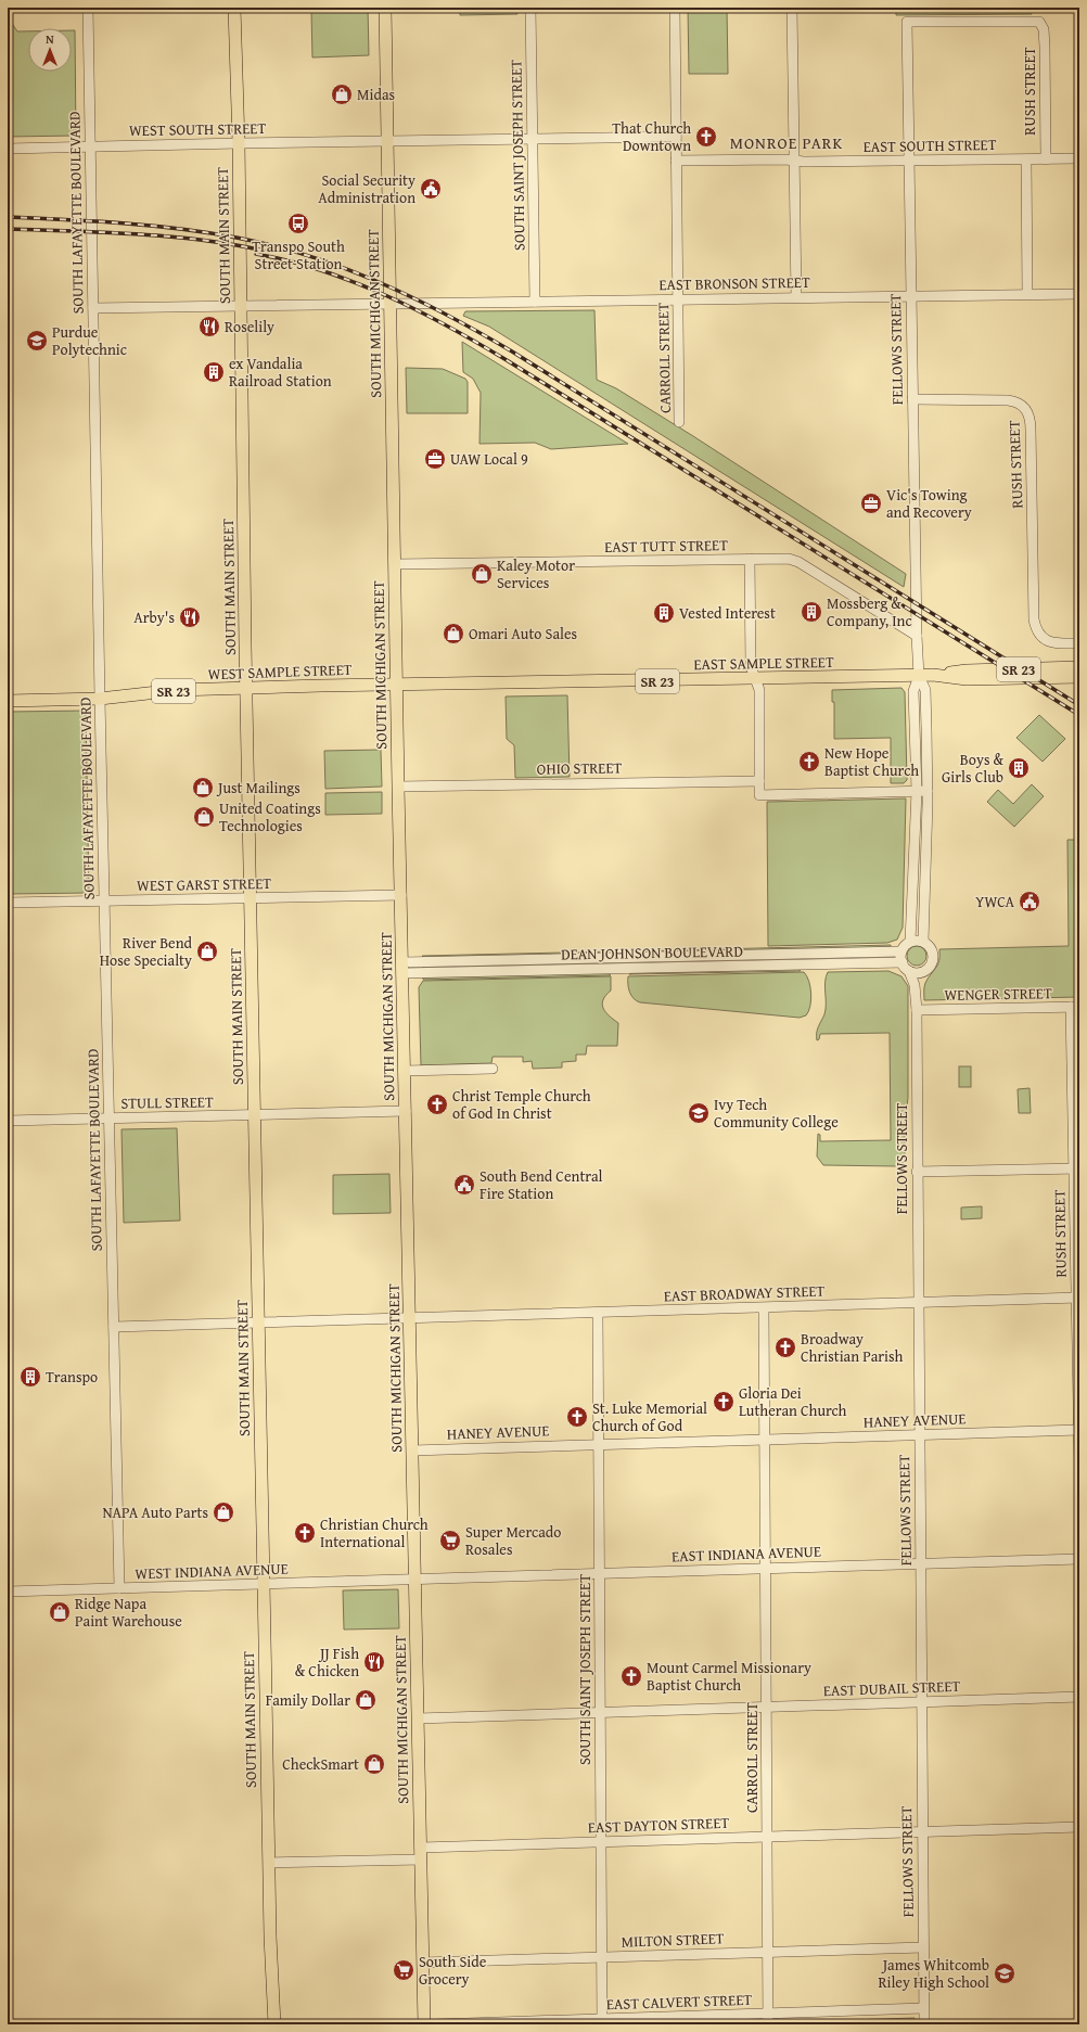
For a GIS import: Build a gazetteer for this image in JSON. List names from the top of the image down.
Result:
{
  "streets": {
    "main road": [
      "SOUTH MAIN STREET",
      "SOUTH MICHIGAN STREET",
      "EAST SAMPLE STREET",
      "SR 23",
      "WEST SAMPLE STREET"
    ],
    "street": [
      "RUSH STREET",
      "WEST SOUTH STREET",
      "EAST SOUTH STREET",
      "SOUTH SAINT JOSEPH STREET",
      "SOUTH LAFAYETTE BOULEVARD",
      "EAST BRONSON STREET",
      "FELLOWS STREET",
      "CARROLL STREET",
      "EAST TUTT STREET",
      "OHIO STREET",
      "WEST GARST STREET",
      "DEAN JOHNSON BOULEVARD",
      "WENGER STREET",
      "STULL STREET",
      "EAST BROADWAY STREET",
      "HANEY AVENUE",
      "EAST INDIANA AVENUE",
      "WEST INDIANA AVENUE",
      "EAST DUBAIL STREET",
      "EAST DAYTON STREET",
      "MILTON STREET",
      "EAST CALVERT STREET"
    ]
  },
  "crossings": [
    ["RUSH STREET", "EAST SOUTH STREET"],
    ["RUSH STREET", "FELLOWS STREET"],
    ["RUSH STREET", "WENGER STREET"],
    ["RUSH STREET", "EAST BROADWAY STREET"],
    ["RUSH STREET", "HANEY AVENUE"],
    ["WEST SOUTH STREET", "SOUTH LAFAYETTE BOULEVARD"],
    ["WEST SOUTH STREET", "SOUTH MAIN STREET"],
    ["WEST SOUTH STREET", "SOUTH MICHIGAN STREET"],
    ["EAST SOUTH STREET", "FELLOWS STREET"],
    ["EAST SOUTH STREET", "CARROLL STREET"],
    ["SOUTH SAINT JOSEPH STREET", "EAST BRONSON STREET"],
    ["SOUTH SAINT JOSEPH STREET", "EAST BROADWAY STREET"],
    ["SOUTH SAINT JOSEPH STREET", "HANEY AVENUE"],
    ["SOUTH SAINT JOSEPH STREET", "EAST INDIANA AVENUE"],
    ["SOUTH SAINT JOSEPH STREET", "EAST DUBAIL STREET"],
    ["SOUTH SAINT JOSEPH STREET", "EAST DAYTON STREET"],
    ["SOUTH SAINT JOSEPH STREET", "MILTON STREET"],
    ["SOUTH SAINT JOSEPH STREET", "EAST CALVERT STREET"],
    ["SOUTH LAFAYETTE BOULEVARD", "EAST BRONSON STREET"],
    ["SOUTH LAFAYETTE BOULEVARD", "WEST SAMPLE STREET"],
    ["SOUTH LAFAYETTE BOULEVARD", "WEST GARST STREET"],
    ["SOUTH LAFAYETTE BOULEVARD", "STULL STREET"],
    ["SOUTH LAFAYETTE BOULEVARD", "EAST BROADWAY STREET"],
    ["SOUTH LAFAYETTE BOULEVARD", "WEST INDIANA AVENUE"],
    ["SOUTH MAIN STREET", "EAST BRONSON STREET"],
    ["SOUTH MAIN STREET", "WEST SAMPLE STREET"],
    ["SOUTH MAIN STREET", "WEST GARST STREET"],
    ["SOUTH MAIN STREET", "STULL STREET"],
    ["SOUTH MAIN STREET", "EAST BROADWAY STREET"],
    ["SOUTH MAIN STREET", "WEST INDIANA AVENUE"],
    ["EAST BRONSON STREET", "SOUTH MICHIGAN STREET"],
    ["EAST BRONSON STREET", "FELLOWS STREET"],
    ["EAST BRONSON STREET", "CARROLL STREET"],
    ["SOUTH MICHIGAN STREET", "EAST TUTT STREET"],
    ["SOUTH MICHIGAN STREET", "EAST SAMPLE STREET"],
    ["SOUTH MICHIGAN STREET", "WEST SAMPLE STREET"],
    ["SOUTH MICHIGAN STREET", "OHIO STREET"],
    ["SOUTH MICHIGAN STREET", "WEST GARST STREET"],
    ["SOUTH MICHIGAN STREET", "DEAN JOHNSON BOULEVARD"],
    ["SOUTH MICHIGAN STREET", "STULL STREET"],
    ["SOUTH MICHIGAN STREET", "EAST BROADWAY STREET"],
    ["SOUTH MICHIGAN STREET", "HANEY AVENUE"],
    ["SOUTH MICHIGAN STREET", "EAST INDIANA AVENUE"],
    ["SOUTH MICHIGAN STREET", "WEST INDIANA AVENUE"],
    ["SOUTH MICHIGAN STREET", "EAST DUBAIL STREET"],
    ["SOUTH MICHIGAN STREET", "EAST DAYTON STREET"],
    ["SOUTH MICHIGAN STREET", "MILTON STREET"],
    ["FELLOWS STREET", "EAST TUTT STREET"],
    ["FELLOWS STREET", "EAST SAMPLE STREET"],
    ["FELLOWS STREET", "DEAN JOHNSON BOULEVARD"],
    ["FELLOWS STREET", "WENGER STREET"],
    ["FELLOWS STREET", "EAST BROADWAY STREET"],
    ["FELLOWS STREET", "HANEY AVENUE"],
    ["FELLOWS STREET", "EAST INDIANA AVENUE"],
    ["FELLOWS STREET", "EAST DUBAIL STREET"],
    ["FELLOWS STREET", "EAST DAYTON STREET"],
    ["FELLOWS STREET", "MILTON STREET"],
    ["FELLOWS STREET", "EAST CALVERT STREET"],
    ["CARROLL STREET", "EAST BROADWAY STREET"],
    ["CARROLL STREET", "HANEY AVENUE"],
    ["CARROLL STREET", "EAST INDIANA AVENUE"],
    ["CARROLL STREET", "EAST DUBAIL STREET"],
    ["CARROLL STREET", "EAST DAYTON STREET"],
    ["CARROLL STREET", "MILTON STREET"],
    ["CARROLL STREET", "EAST CALVERT STREET"],
    ["EAST SAMPLE STREET", "SR 23"],
    ["EAST SAMPLE STREET", "WEST SAMPLE STREET"],
    ["EAST INDIANA AVENUE", "WEST INDIANA AVENUE"]
  ],
  "districts": ["MONROE PARK"],
  "places": {
    "shop": [
      "Midas",
      "Kaley Motor Services",
      "Omari Auto Sales",
      "Just Mailings",
      "United Coatings Technologies",
      "River Bend Hose Specialty",
      "NAPA Auto Parts",
      "Ridge Napa Paint Warehouse",
      "Family Dollar",
      "CheckSmart"
    ],
    "church": [
      "That Church Downtown",
      "New Hope Baptist Church",
      "Christ Temple Church of God In Christ",
      "Broadway Christian Parish",
      "Gloria Dei Lutheran Church",
      "St. Luke Memorial Church of God",
      "Christian Church International",
      "Mount Carmel Missionary Baptist Church"
    ],
    "public building": ["Social Security Administration", "YWCA", "South Bend Central Fire Station"],
    "bus stop": ["Transpo South Street Station"],
    "restaurant": ["Roselily", "Arby's", "JJ Fish & Chicken"],
    "school or university": ["Purdue Polytechnic", "Ivy Tech Community College", "James Whitcomb Riley High School"],
    "building": [
      "ex Vandalia Railroad Station",
      "Mossberg & Company, Inc",
      "Vested Interest",
      "Boys & Girls Club",
      "Transpo"
    ],
    "office": ["UAW Local 9", "Vic's Towing and Recovery"],
    "supermarket": ["Super Mercado Rosales", "South Side Grocery"]
  },
  "north": "top"
}
